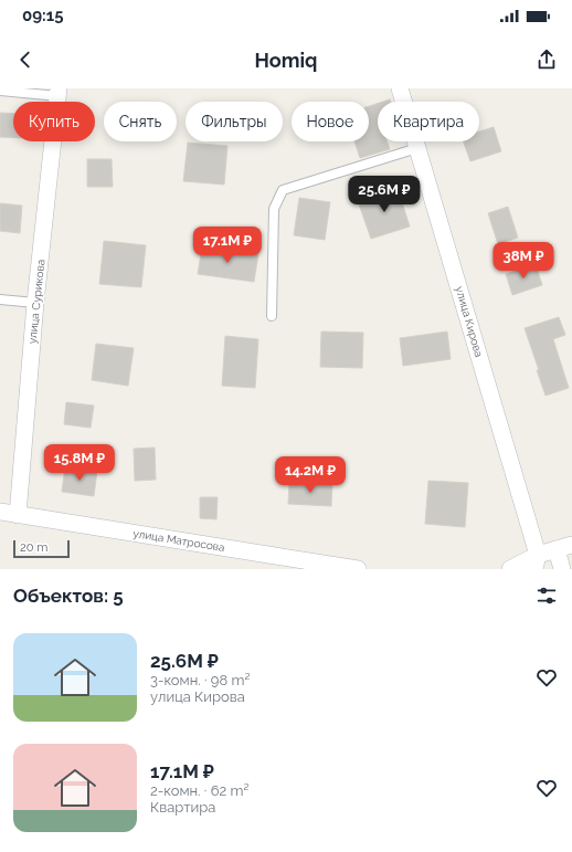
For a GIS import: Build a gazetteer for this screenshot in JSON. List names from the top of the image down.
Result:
{
  "streets": {
    "street": ["улица Сурикова", "улица Кирова", "улица Матросова"]
  },
  "crossings": [
    ["улица Сурикова", "улица Матросова"]
  ],
  "scale_bar": "20 m",
  "page": {
    "status": "09:15",
    "header": "Homiq",
    "chip": [
      "Купить",
      "Снять",
      "Фильтры",
      "Новое",
      "Квартира"
    ],
    "price": [
      "25.6M ₽",
      "17.1M ₽",
      "38M ₽",
      "15.8M ₽",
      "14.2M ₽"
    ],
    "scale": "20 m",
    "heading": "Объектов: 5",
    "list": [
      {
        "name": "25.6M ₽",
        "note": "3-комн. · 98 m² · улица Кирова"
      },
      {
        "name": "17.1M ₽",
        "note": "2-комн. · 62 m² · Квартира"
      }
    ]
  }
}
